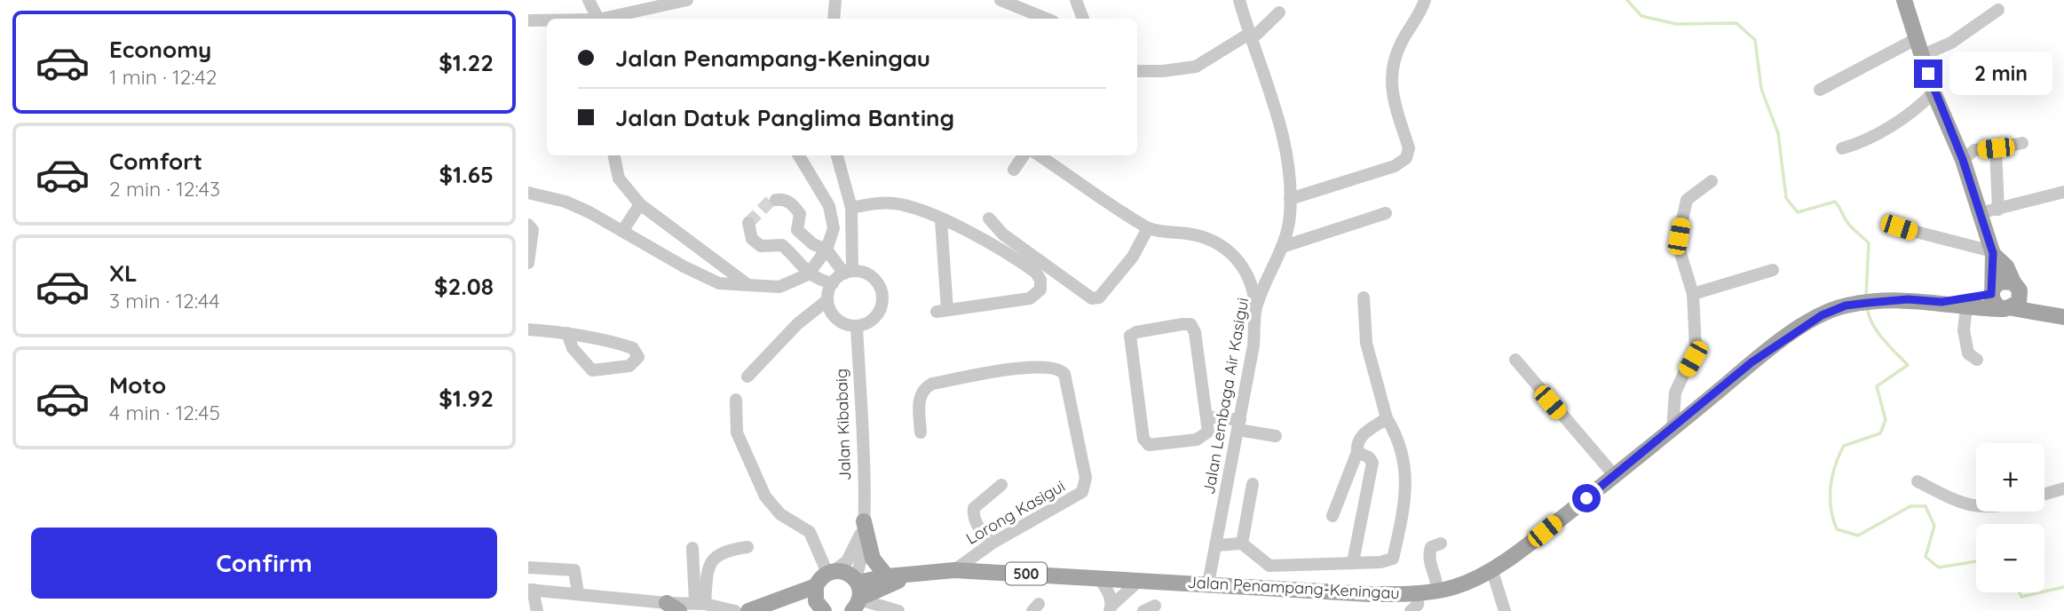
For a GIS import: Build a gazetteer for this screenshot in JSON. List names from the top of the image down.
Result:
{
  "streets": {
    "main road": ["500", "Jalan Penampang-Keningau"],
    "street": ["Jalan Lembaga Air Kasigui", "Jalan Kibabaig", "Lorong Kasigui"]
  },
  "crossings": [
    ["Jalan Lembaga Air Kasigui", "Jalan Penampang-Keningau"],
    ["Jalan Kibabaig", "Jalan Penampang-Keningau"],
    ["Lorong Kasigui", "Jalan Penampang-Keningau"],
    ["500", "Jalan Penampang-Keningau"]
  ],
  "page": {
    "list": [
      {
        "name": "Economy",
        "note": "1 min · 12:42",
        "value": "$1.22"
      },
      {
        "name": "Comfort",
        "note": "2 min · 12:43",
        "value": "$1.65"
      },
      {
        "name": "XL",
        "note": "3 min · 12:44",
        "value": "$2.08"
      },
      {
        "name": "Moto",
        "note": "4 min · 12:45",
        "value": "$1.92"
      }
    ],
    "banner": ["Jalan Penampang-Keningau", "Jalan Datuk Panglima Banting"],
    "bubble": "2 min",
    "map_buttons": ["+", "−"],
    "buttons": "Confirm"
  }
}
